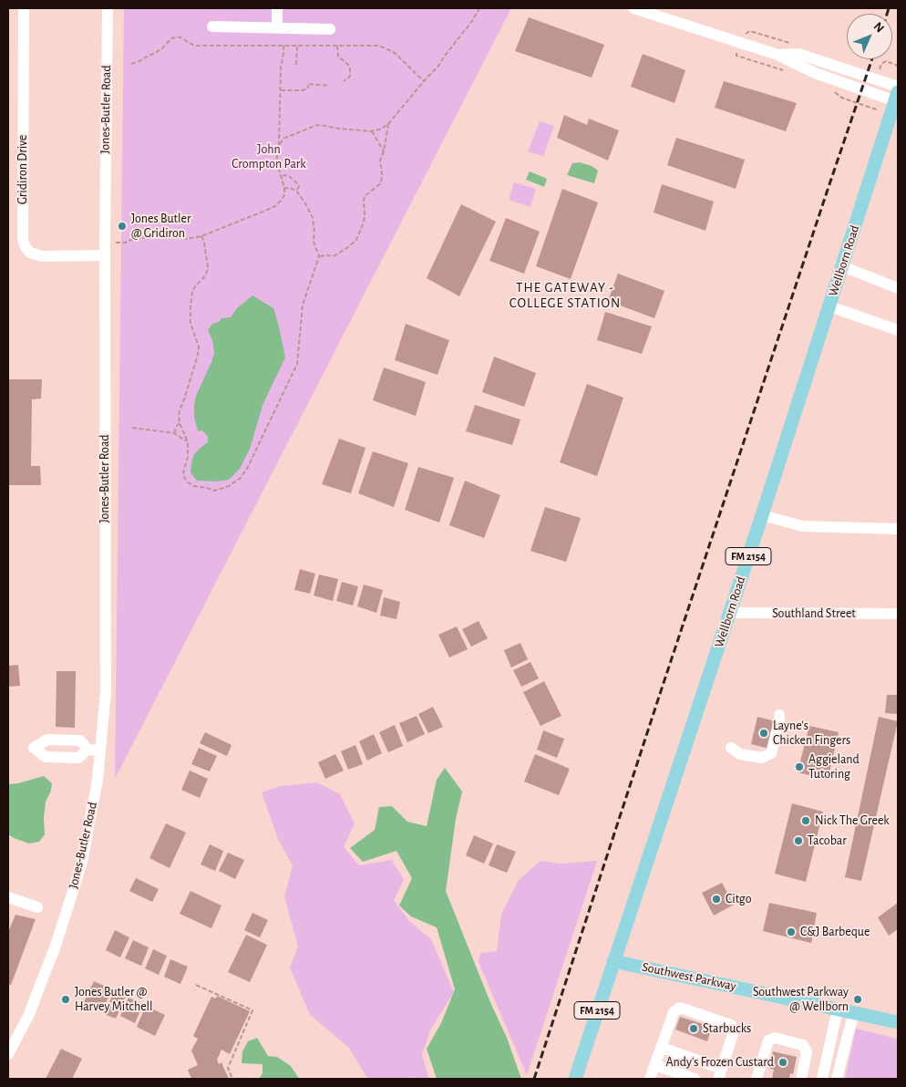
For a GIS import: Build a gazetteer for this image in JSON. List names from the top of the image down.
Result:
{
  "streets": {
    "main road": ["Wellborn Road", "FM 2154", "Southwest Parkway"],
    "street": ["Jones-Butler Road", "Gridiron Drive", "Southland Street"]
  },
  "crossings": [
    ["Jones-Butler Road", "Gridiron Drive"],
    ["Wellborn Road", "Southland Street"],
    ["Wellborn Road", "Southwest Parkway"]
  ],
  "districts": ["THE GATEWAY - COLLEGE STATION"],
  "parks": ["John Crompton Park"],
  "places": [
    "Jones Butler @ Gridiron",
    "Layne's Chicken Fingers",
    "Aggieland Tutoring",
    "Nick The Greek",
    "Tacobar",
    "Citgo",
    "C&J Barbeque",
    "Jones Butler @ Harvey Mitchell",
    "Southwest Parkway @ Wellborn",
    "Starbucks",
    "Andy's Frozen Custard"
  ],
  "north": "top right"
}
